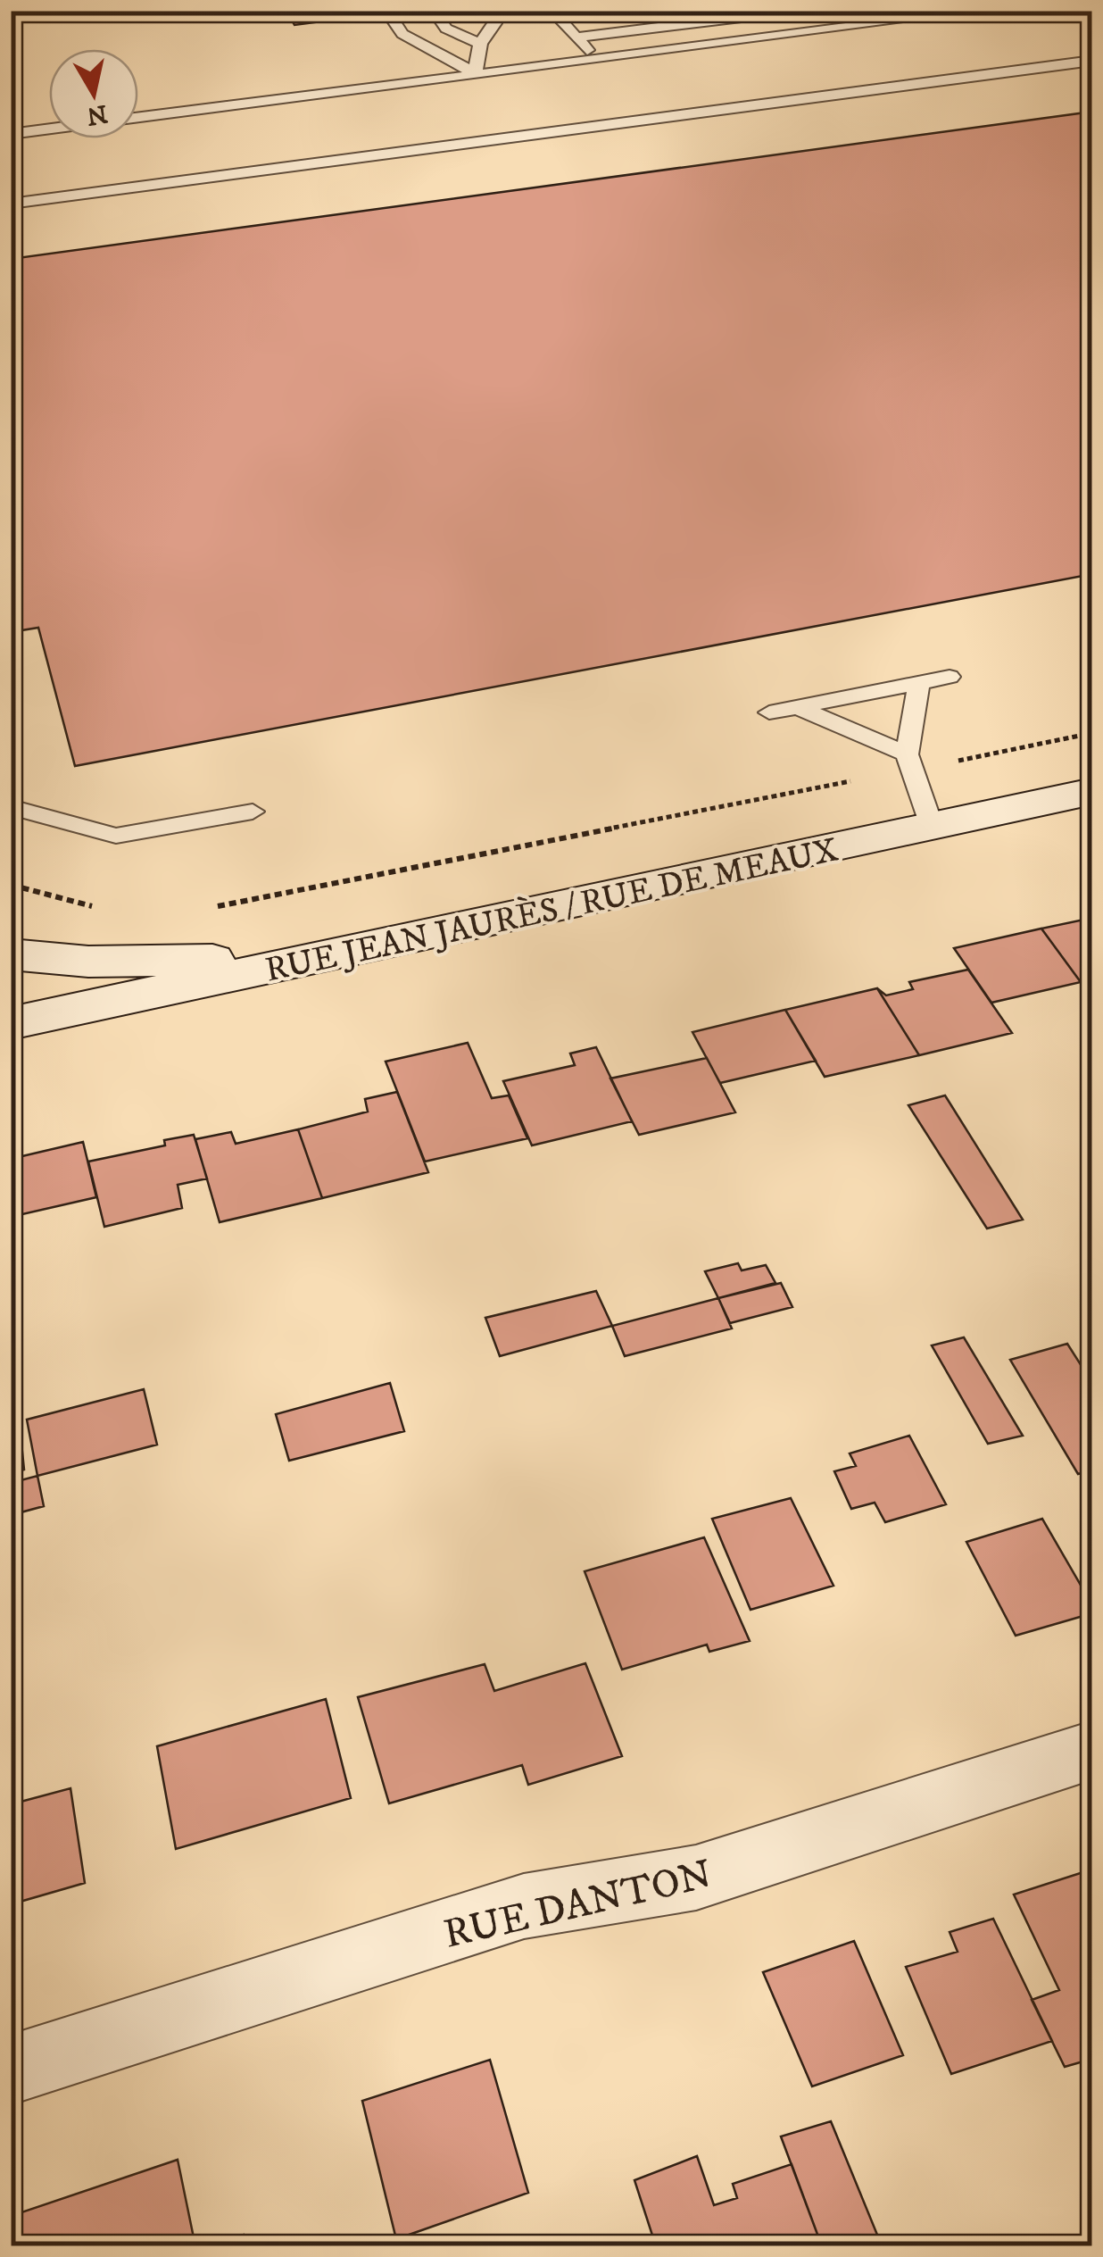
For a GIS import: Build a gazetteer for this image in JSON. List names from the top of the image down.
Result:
{
  "streets": {
    "main road": ["RUE JEAN JAURÈS / RUE DE MEAUX", "RUE DANTON"]
  },
  "north": "bottom"
}
